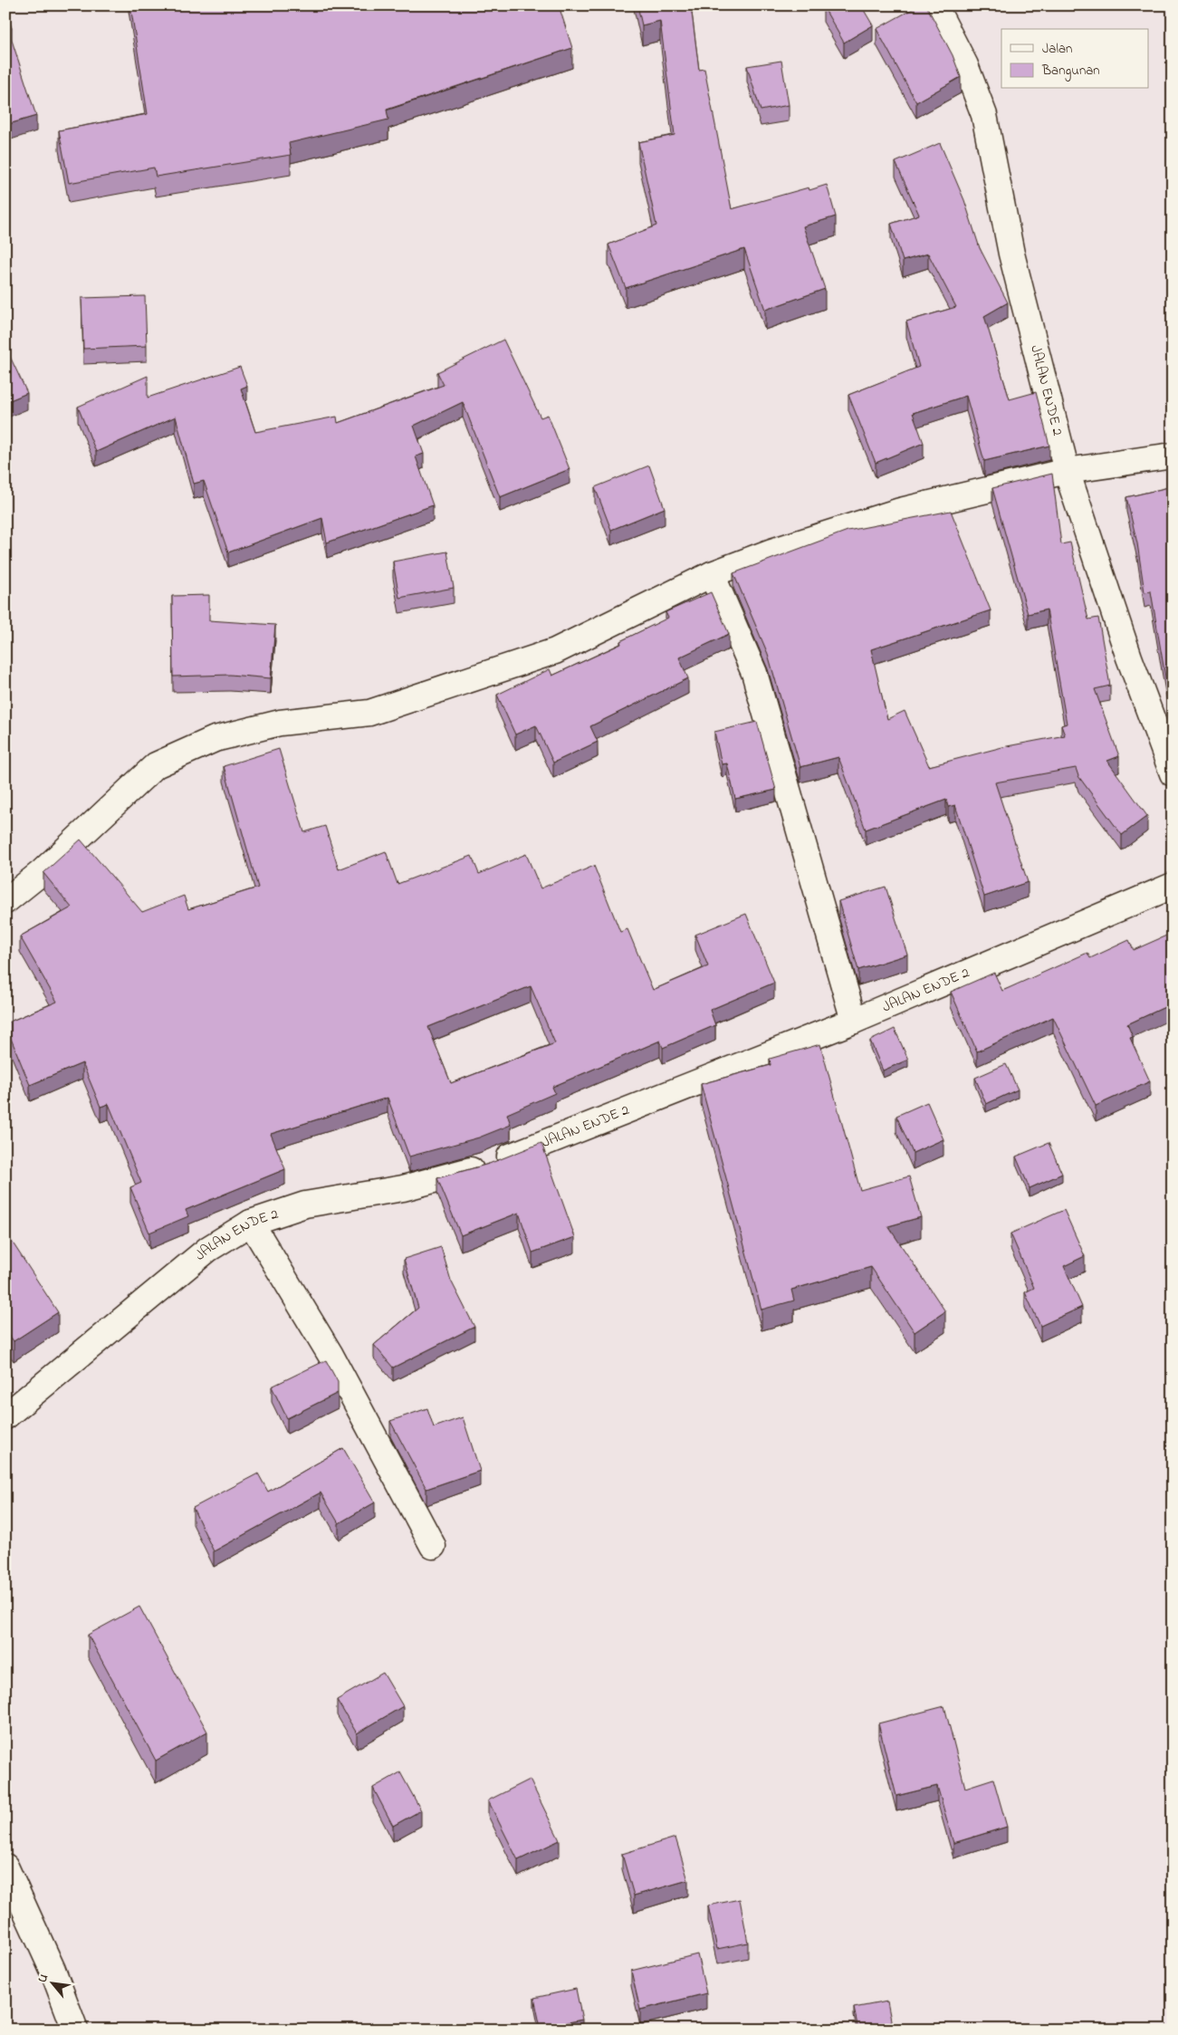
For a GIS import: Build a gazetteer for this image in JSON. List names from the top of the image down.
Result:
{
  "streets": {
    "street": ["JALAN ENDE 2"]
  },
  "legend": ["Jalan", "Bangunan"],
  "north": "top left"
}
